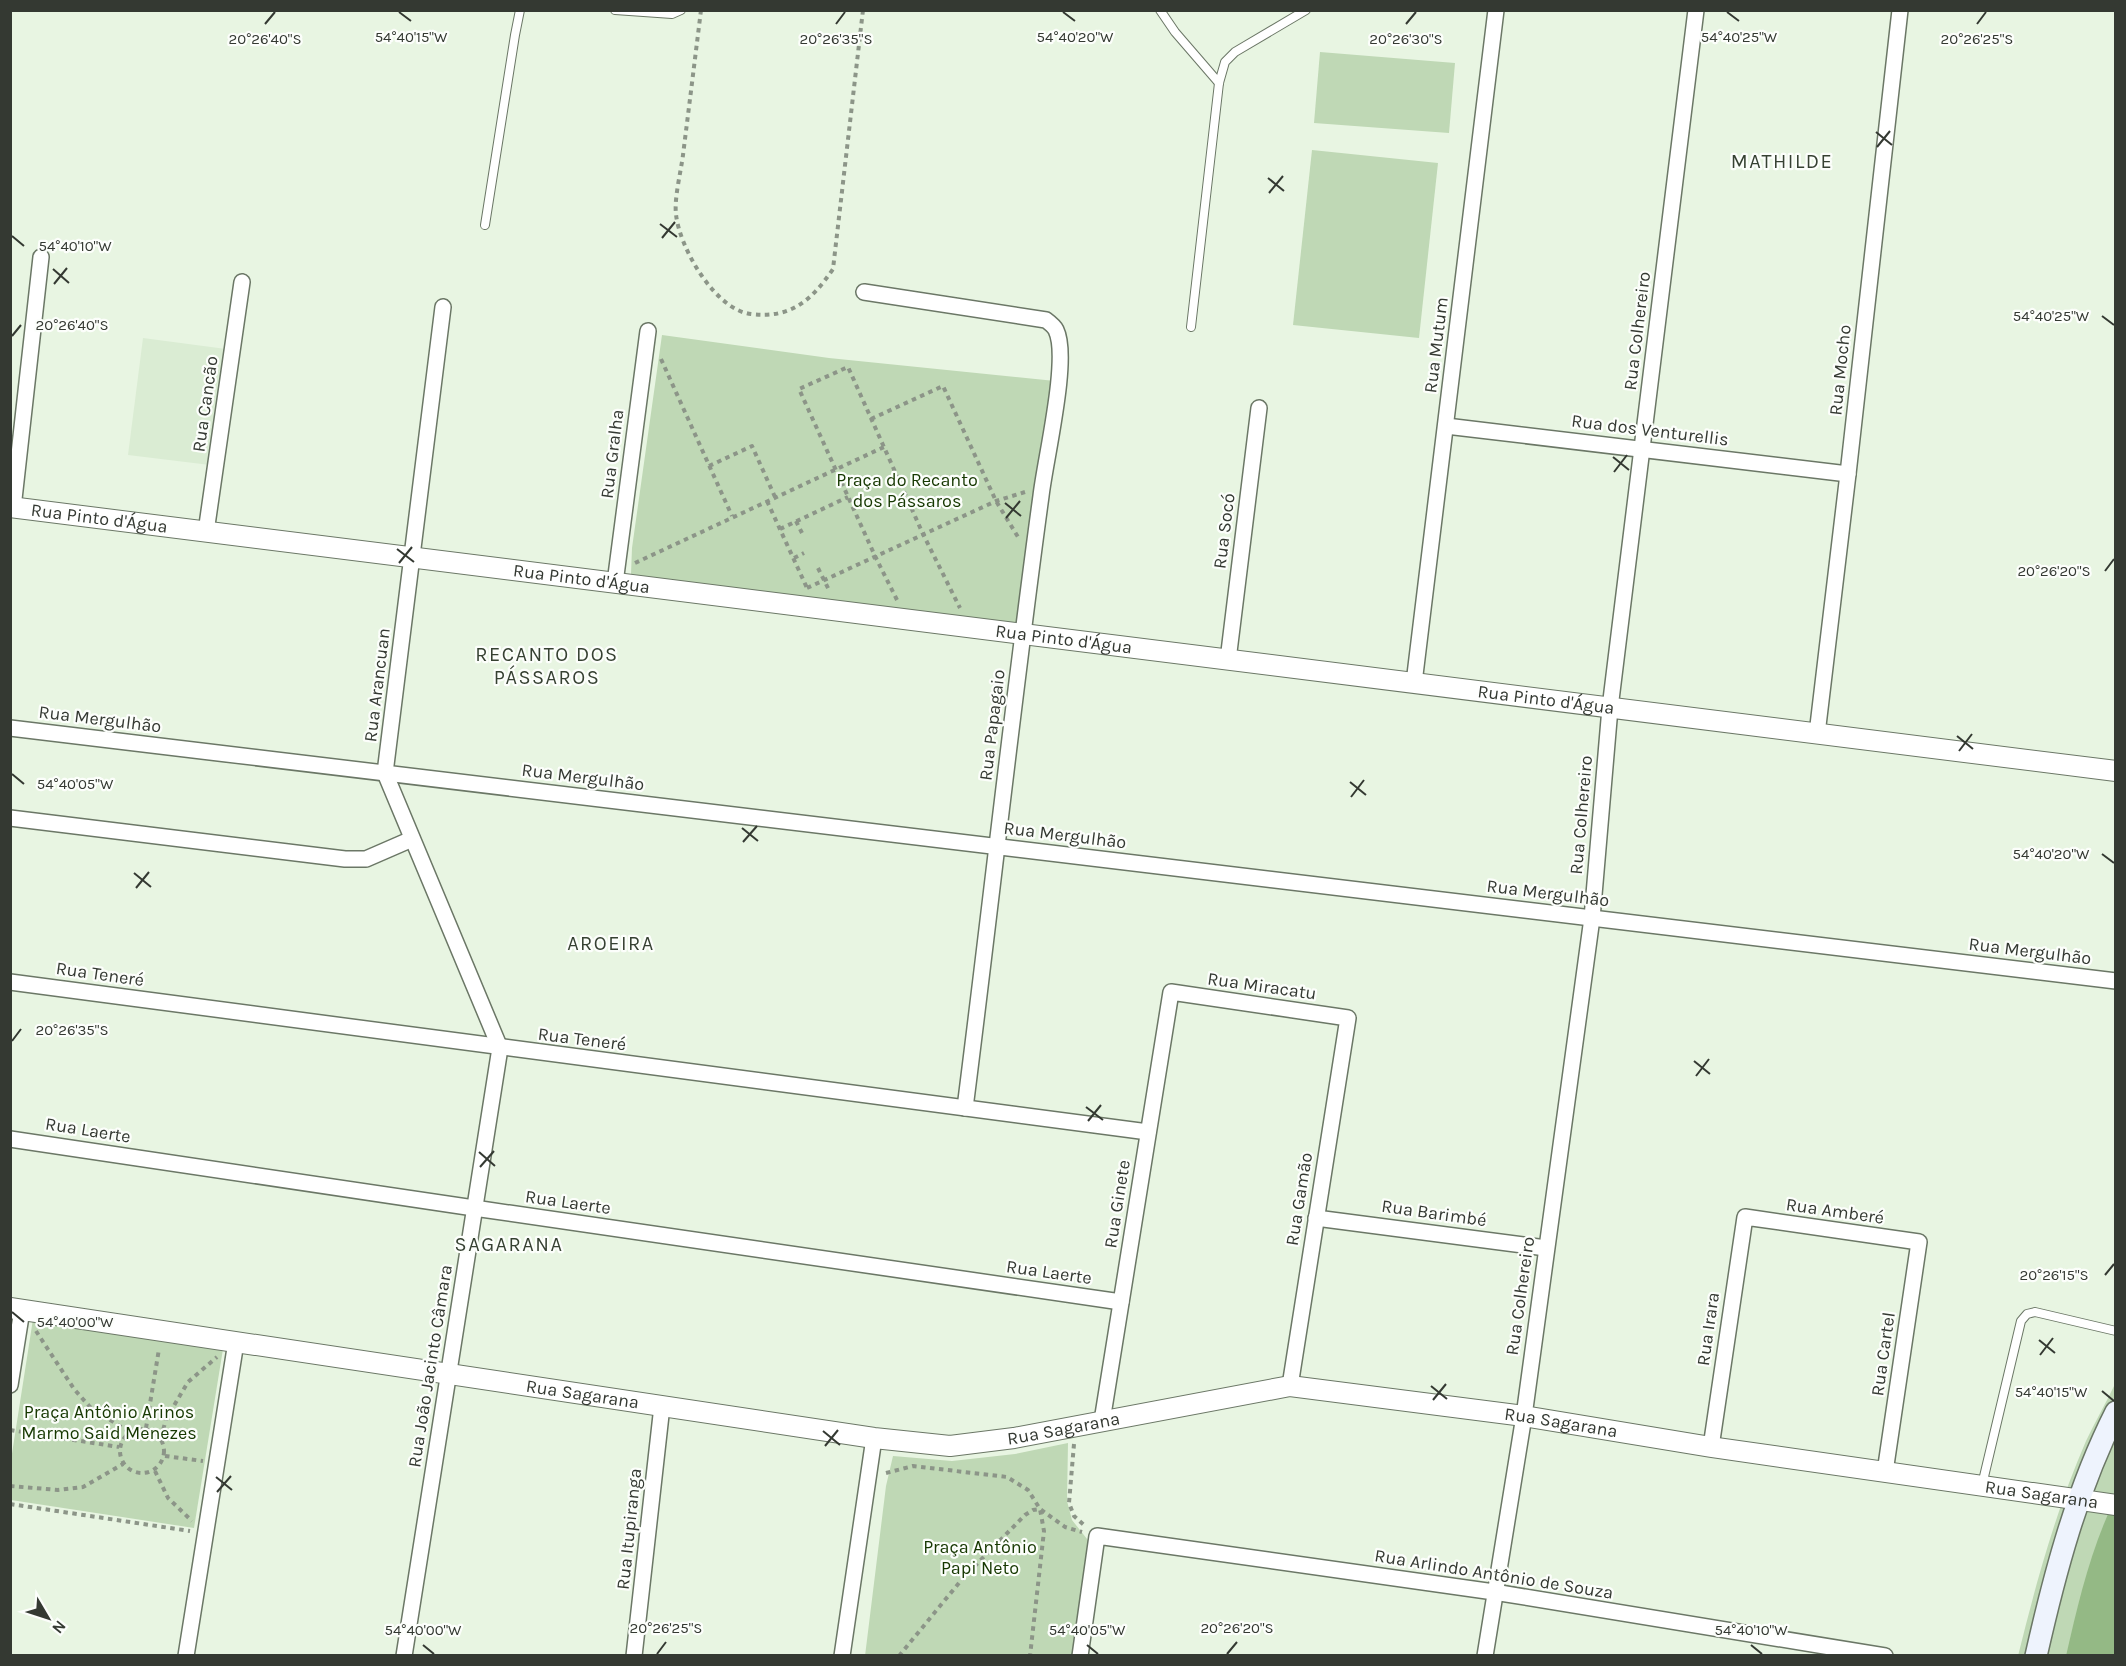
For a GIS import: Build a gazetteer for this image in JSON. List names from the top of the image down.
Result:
{
  "streets": {
    "street": [
      "Rua Colhereiro",
      "Rua Mutum",
      "Rua Mocho",
      "Rua Cancão",
      "Rua dos Venturellis",
      "Rua Gralha",
      "Rua Pinto d'Água",
      "Rua Socó",
      "Rua Arancuan",
      "Rua Mergulhão",
      "Rua Papagaio",
      "Rua Teneré",
      "Rua Miracatu",
      "Rua Laerte",
      "Rua Gamão",
      "Rua Ginete",
      "Rua Amberé",
      "Rua Barimbé",
      "Rua Irara",
      "Rua Cartel",
      "Rua João Jacinto Câmara",
      "Rua Sagarana",
      "Rua Itupiranga",
      "Rua Arlindo Antônio de Souza"
    ]
  },
  "crossings": [
    ["Rua Colhereiro", "Rua dos Venturellis"],
    ["Rua Colhereiro", "Rua Pinto d'Água"],
    ["Rua Colhereiro", "Rua Mergulhão"],
    ["Rua Colhereiro", "Rua Barimbé"],
    ["Rua Colhereiro", "Rua Sagarana"],
    ["Rua Colhereiro", "Rua Arlindo Antônio de Souza"],
    ["Rua Mutum", "Rua dos Venturellis"],
    ["Rua Mutum", "Rua Pinto d'Água"],
    ["Rua Mocho", "Rua dos Venturellis"],
    ["Rua Mocho", "Rua Pinto d'Água"],
    ["Rua Cancão", "Rua Pinto d'Água"],
    ["Rua Gralha", "Rua Pinto d'Água"],
    ["Rua Pinto d'Água", "Rua Socó"],
    ["Rua Pinto d'Água", "Rua Arancuan"],
    ["Rua Pinto d'Água", "Rua Papagaio"],
    ["Rua Arancuan", "Rua Mergulhão"],
    ["Rua Arancuan", "Rua Teneré"],
    ["Rua Arancuan", "Rua João Jacinto Câmara"],
    ["Rua Mergulhão", "Rua Papagaio"],
    ["Rua Papagaio", "Rua Teneré"],
    ["Rua Teneré", "Rua Ginete"],
    ["Rua Teneré", "Rua João Jacinto Câmara"],
    ["Rua Miracatu", "Rua Gamão"],
    ["Rua Miracatu", "Rua Ginete"],
    ["Rua Laerte", "Rua Ginete"],
    ["Rua Laerte", "Rua João Jacinto Câmara"],
    ["Rua Gamão", "Rua Barimbé"],
    ["Rua Gamão", "Rua Sagarana"],
    ["Rua Ginete", "Rua Sagarana"],
    ["Rua Amberé", "Rua Irara"],
    ["Rua Amberé", "Rua Cartel"],
    ["Rua Irara", "Rua Sagarana"],
    ["Rua Cartel", "Rua Sagarana"],
    ["Rua João Jacinto Câmara", "Rua Sagarana"],
    ["Rua Sagarana", "Rua Itupiranga"]
  ],
  "districts": [
    "MATHILDE",
    "RECANTO DOS PÁSSAROS",
    "AROEIRA",
    "SAGARANA"
  ],
  "parks": ["Praça do Recanto dos Pássaros", "Praça Antônio Arinos Marmo Said Menezes", "Praça Antônio Papi Neto"],
  "north": "bottom right",
  "coordinates": [
    "54°40'15\"W",
    "54°40'20\"W",
    "54°40'25\"W",
    "20°26'40\"S",
    "20°26'35\"S",
    "20°26'30\"S",
    "20°26'25\"S",
    "54°40'10\"W",
    "20°26'20\"S",
    "54°40'05\"W",
    "20°26'15\"S",
    "54°40'00\"W"
  ]
}
